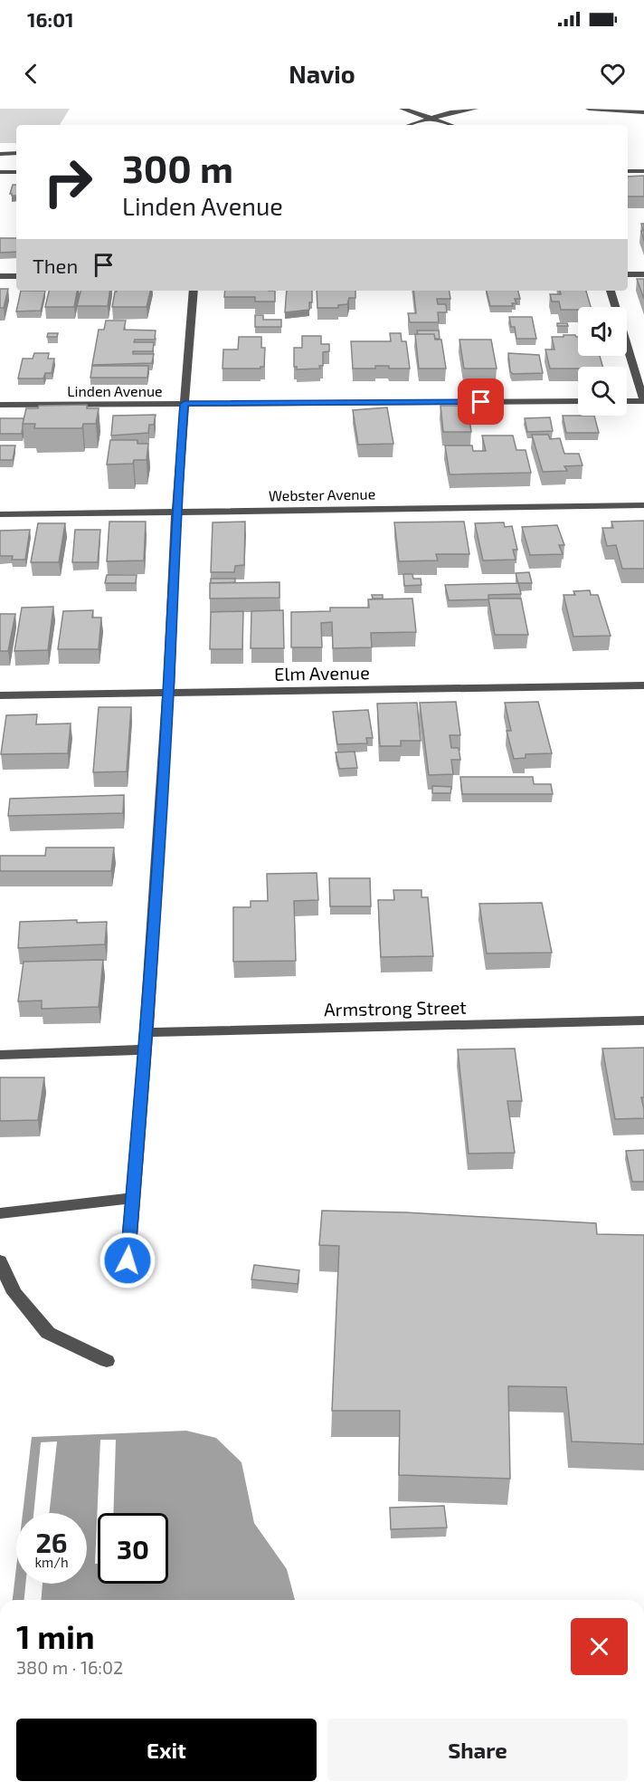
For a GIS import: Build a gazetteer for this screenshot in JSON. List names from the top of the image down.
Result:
{
  "streets": {
    "street": [
      "Linden Avenue",
      "Webster Avenue",
      "Elm Avenue",
      "Armstrong Street"
    ]
  },
  "page": {
    "status": "16:01",
    "header": "Navio",
    "turn": ["300 m", "Linden Avenue"],
    "then": "Then",
    "speed": "26 km/h",
    "limit": "30",
    "heading": ["1 min", "380 m · 16:02"],
    "buttons": ["Exit", "Share"]
  }
}
